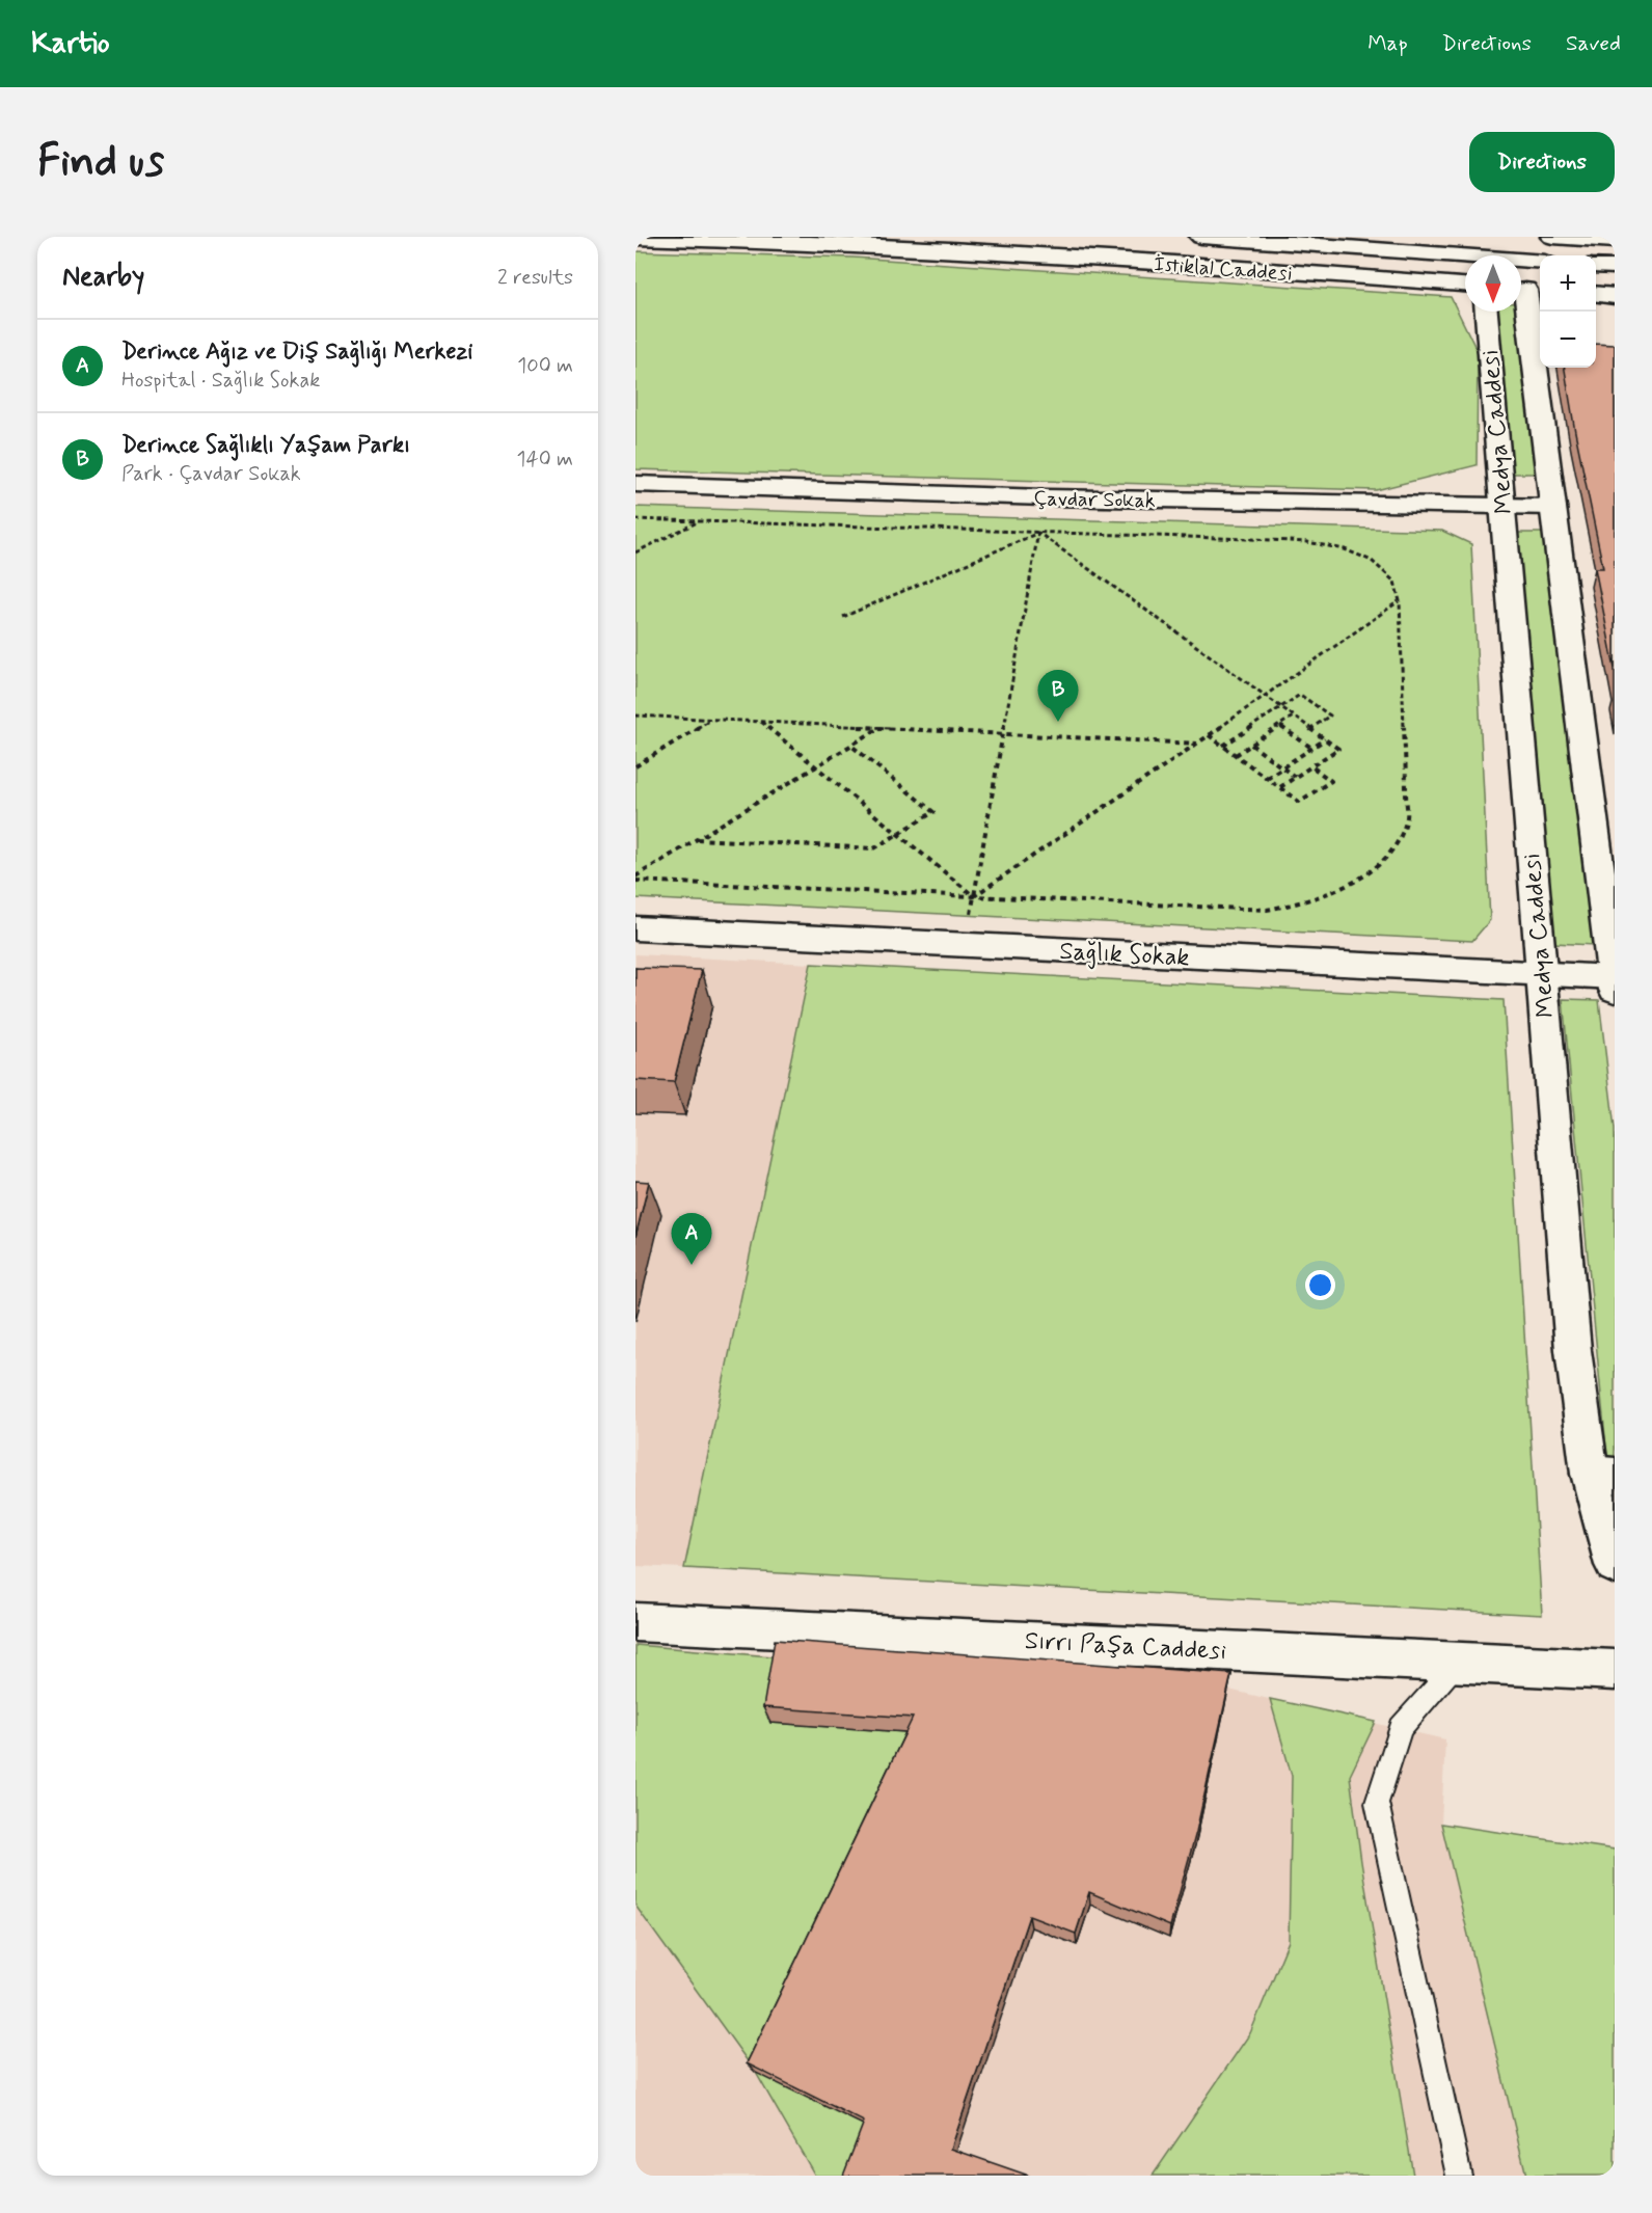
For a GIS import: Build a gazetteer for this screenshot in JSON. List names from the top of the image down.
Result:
{
  "streets": {
    "main road": [
      "İstiklal Caddesi",
      "Medya Caddesi",
      "Çavdar Sokak",
      "Sağlık Sokak",
      "Sırrı Paşa Caddesi"
    ]
  },
  "crossings": [
    ["Medya Caddesi", "Çavdar Sokak"],
    ["Medya Caddesi", "Sağlık Sokak"]
  ],
  "north": "bottom",
  "page": {
    "header": "Kartio",
    "nav": ["Map", "Directions", "Saved"],
    "buttons": "Directions",
    "title": "Find us",
    "heading": ["Nearby", "2 results"],
    "map_buttons": ["+", "−"],
    "list": [
      {
        "mark": "A",
        "name": "Derince Ağız ve Diş Sağlığı Merkezi",
        "note": "Hospital · Sağlık Sokak",
        "value": "100 m"
      },
      {
        "mark": "B",
        "name": "Derince Sağlıklı Yaşam Parkı",
        "note": "Park · Çavdar Sokak",
        "value": "140 m"
      }
    ],
    "pins": ["B", "A"]
  }
}
